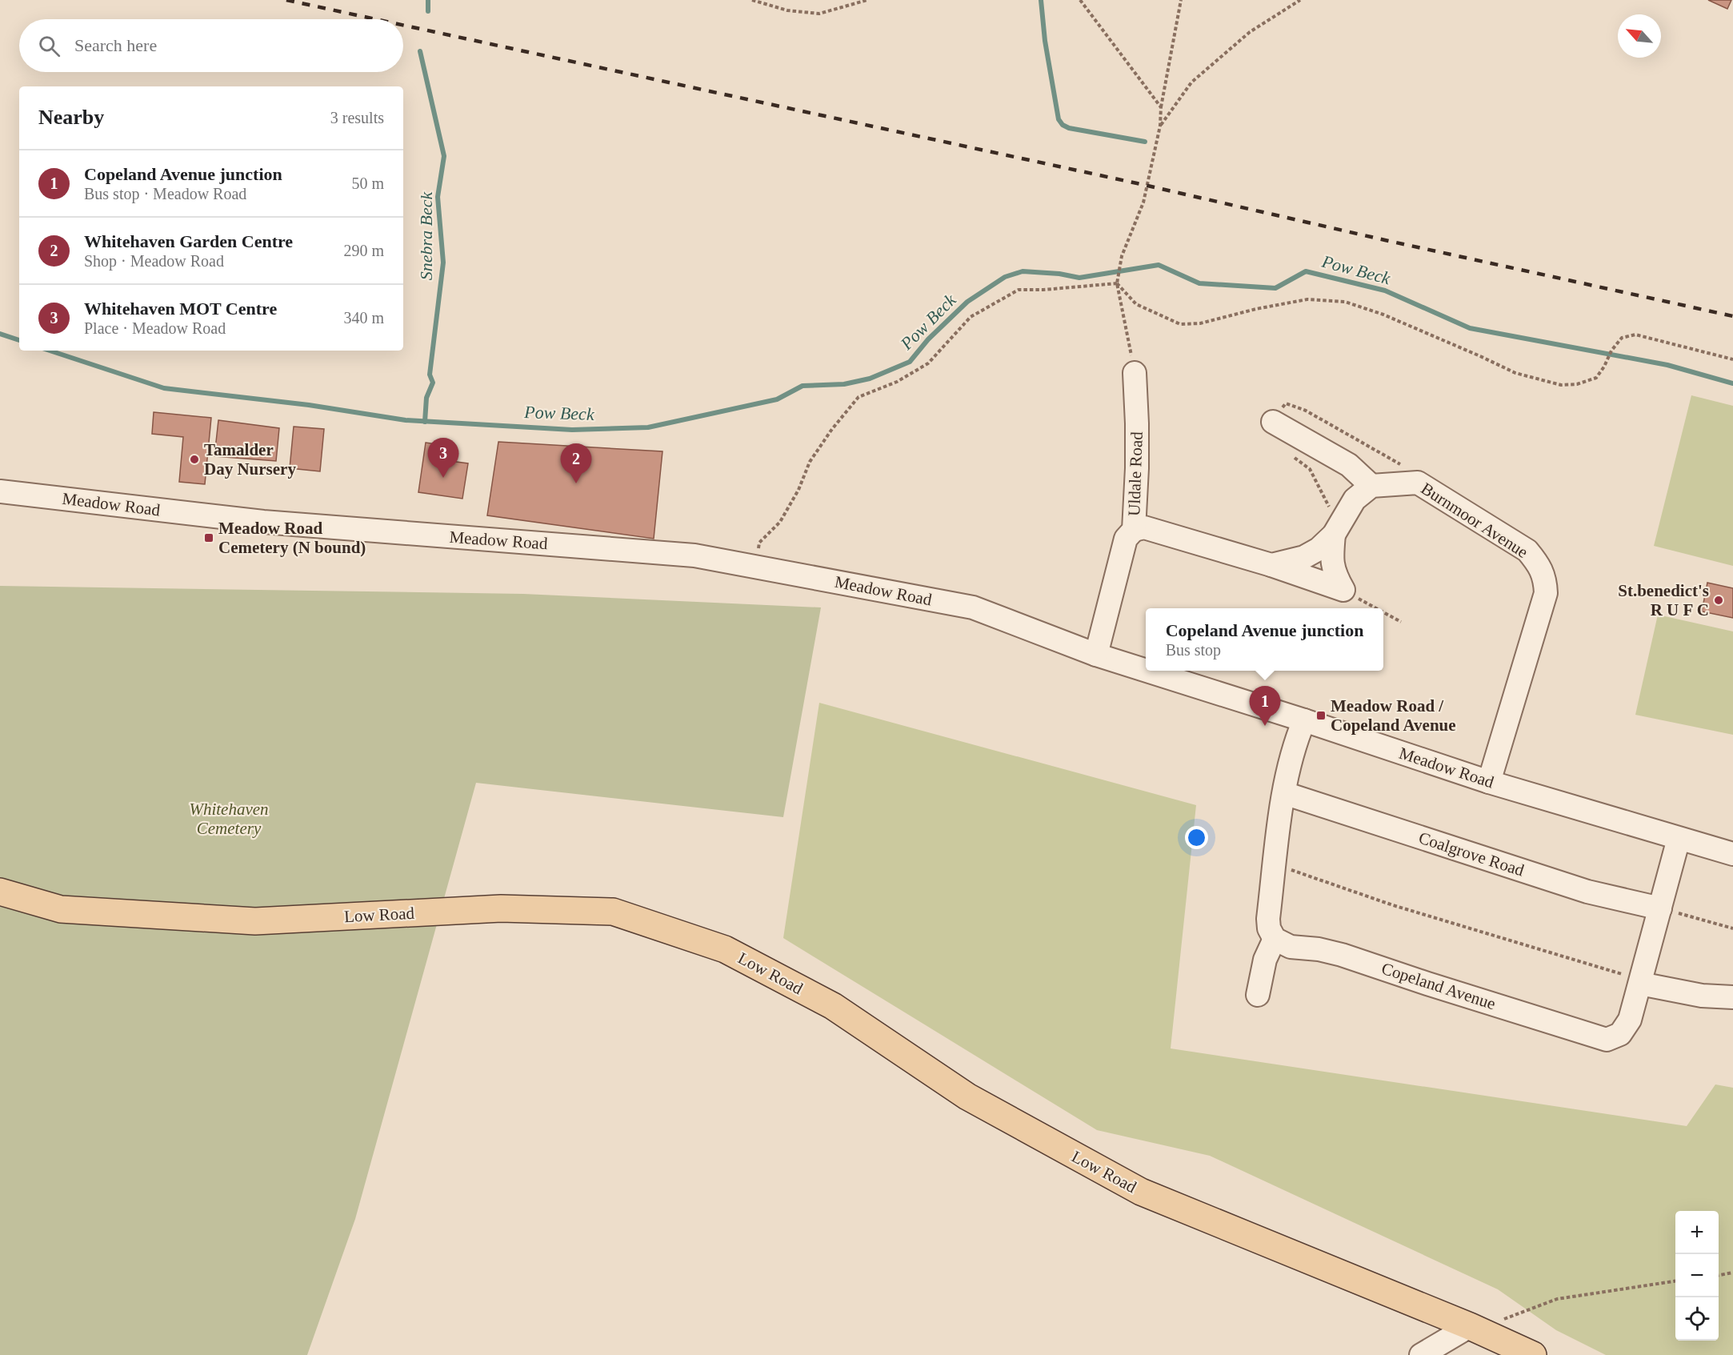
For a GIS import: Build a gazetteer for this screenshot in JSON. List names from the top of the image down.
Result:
{
  "streets": {
    "main road": ["Low Road"],
    "street": [
      "Uldale Road",
      "Meadow Road",
      "Burnmoor Avenue",
      "Coalgrove Road",
      "Copeland Avenue"
    ]
  },
  "crossings": [
    ["Uldale Road", "Meadow Road"],
    ["Meadow Road", "Burnmoor Avenue"],
    ["Meadow Road", "Copeland Avenue"],
    ["Coalgrove Road", "Copeland Avenue"]
  ],
  "water": ["Snebra Beck", "Pow Beck"],
  "parks": ["Whitehaven Cemetery"],
  "places": {
    "other": ["Tamalder Day Nursery", "St.benedict's R U F C"],
    "transit": ["Meadow Road Cemetery (N bound)", "Meadow Road / Copeland Avenue"]
  },
  "north": "top left",
  "page": {
    "search": "Search here",
    "heading": ["Nearby", "3 results"],
    "list": [
      {
        "mark": "1",
        "name": "Copeland Avenue junction",
        "note": "Bus stop · Meadow Road",
        "value": "50 m"
      },
      {
        "mark": "2",
        "name": "Whitehaven Garden Centre",
        "note": "Shop · Meadow Road",
        "value": "290 m"
      },
      {
        "mark": "3",
        "name": "Whitehaven MOT Centre",
        "note": "Place · Meadow Road",
        "value": "340 m"
      }
    ],
    "pins": ["3", "2", "1"],
    "popup": ["Copeland Avenue junction", "Bus stop"],
    "map_buttons": ["+", "−"]
  }
}
